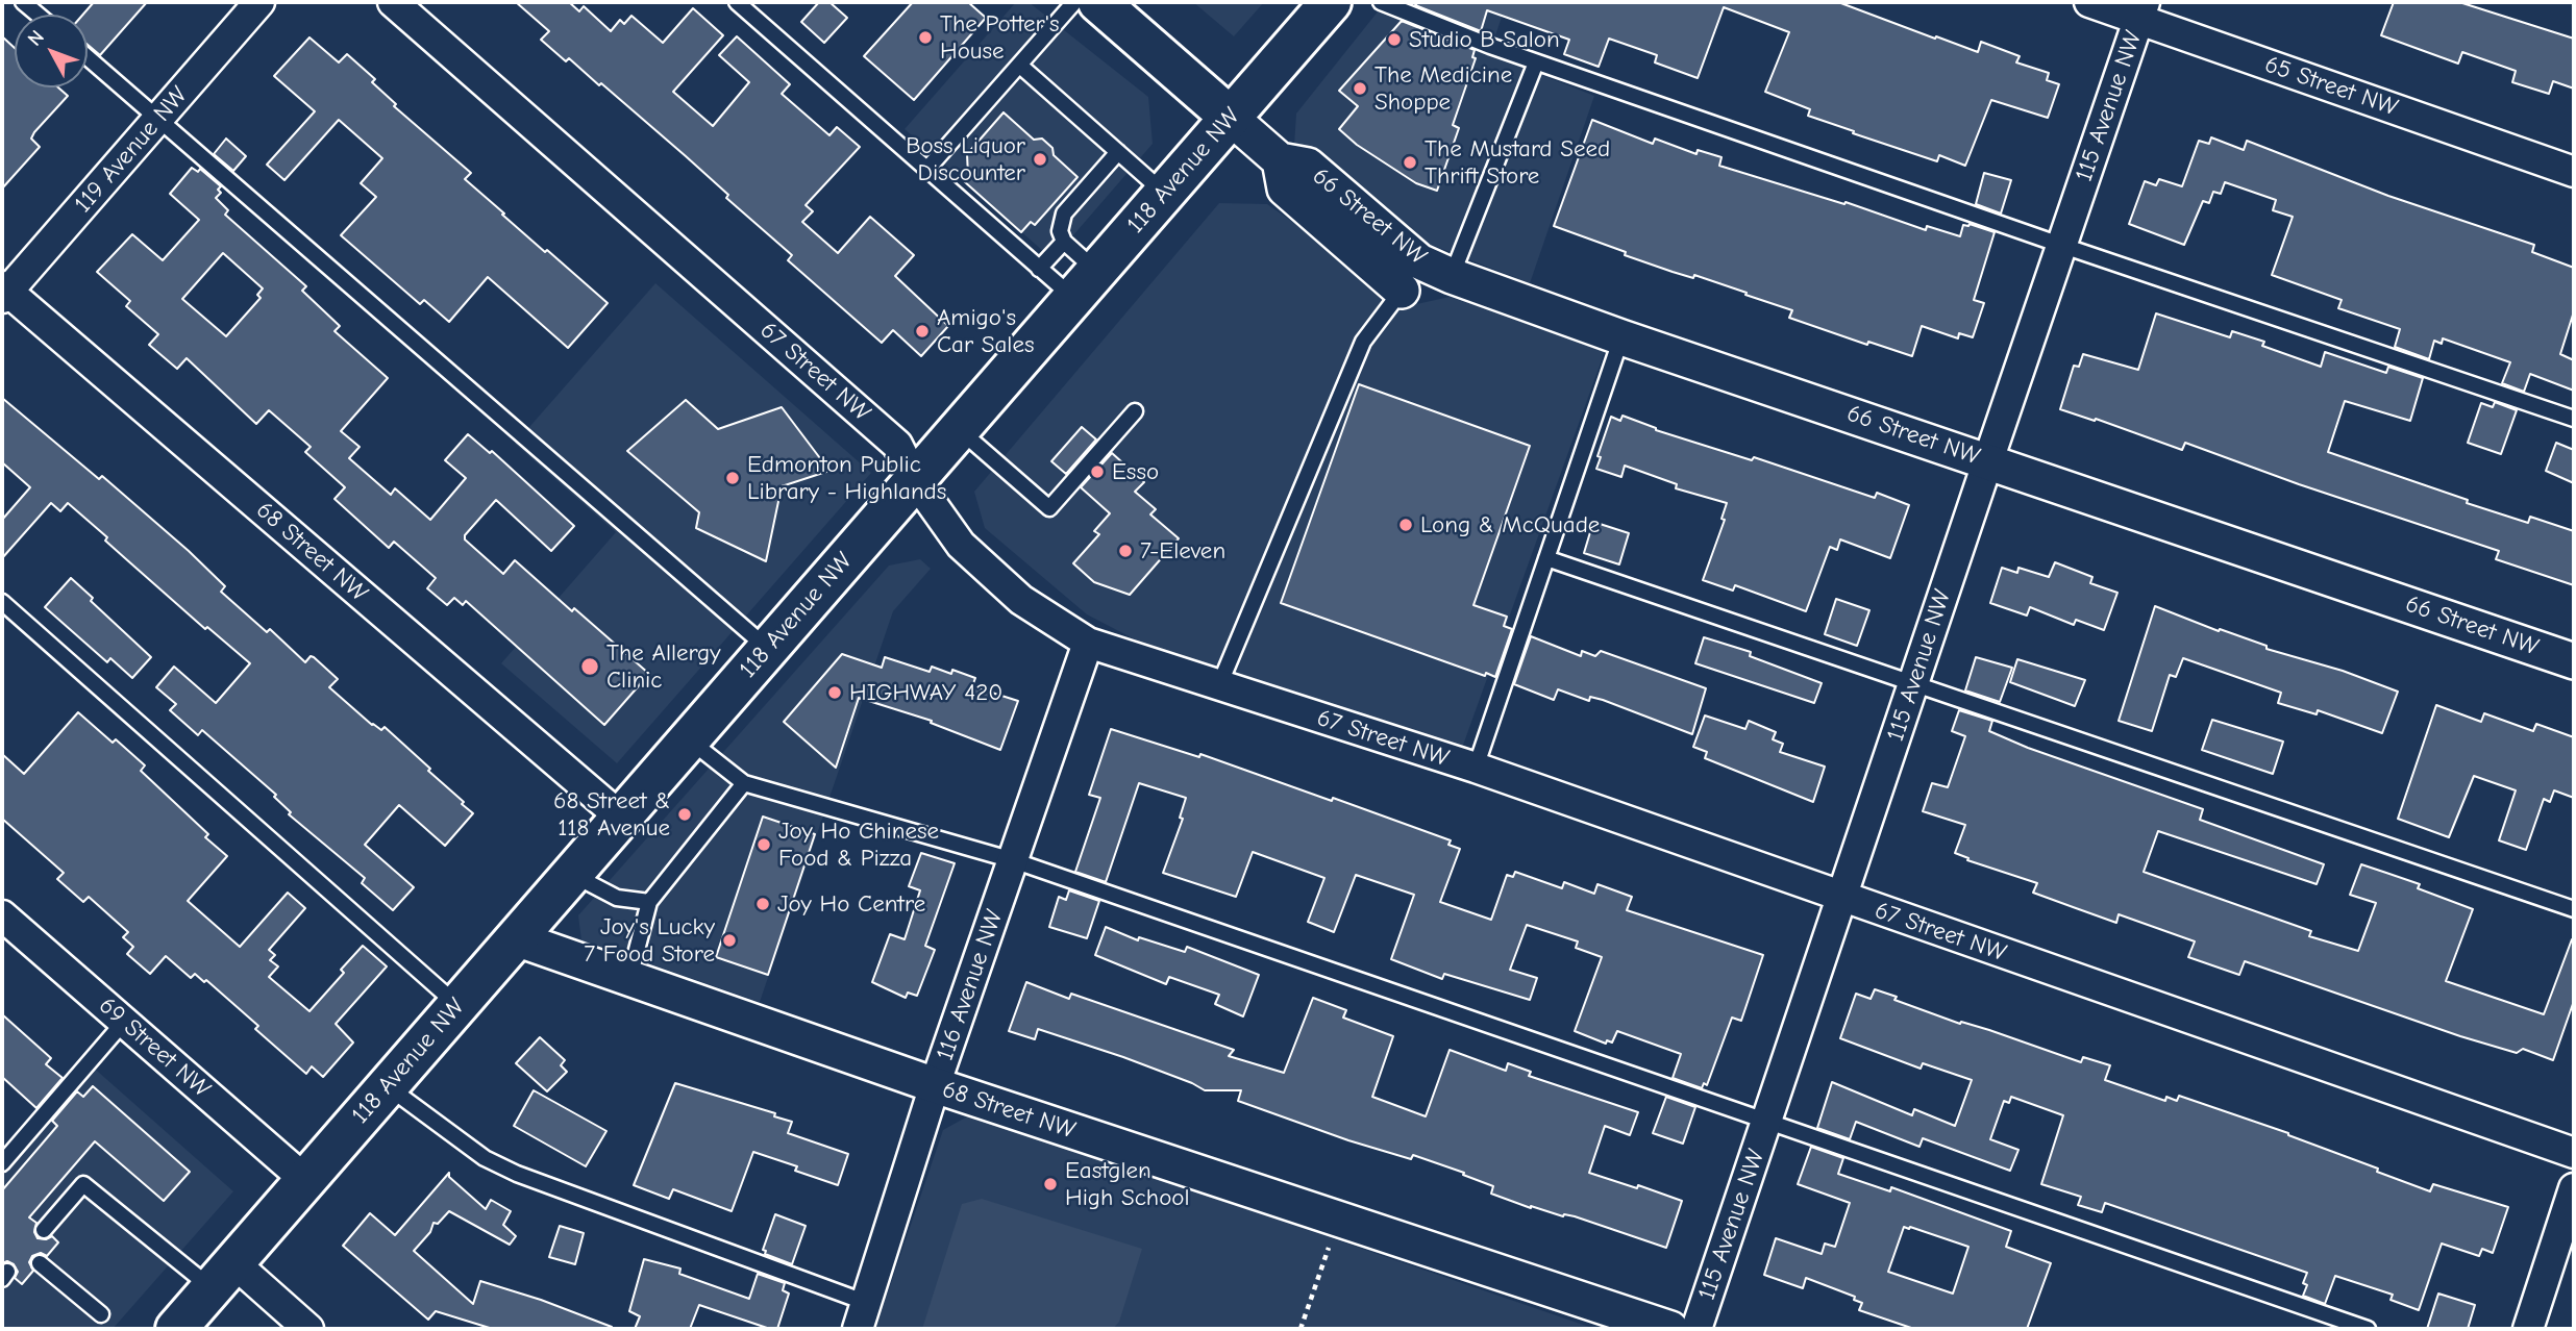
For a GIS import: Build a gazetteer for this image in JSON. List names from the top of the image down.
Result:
{
  "streets": {
    "main road": ["118 Avenue NW", "66 Street NW"],
    "street": [
      "65 Street NW",
      "115 Avenue NW",
      "119 Avenue NW",
      "67 Street NW",
      "68 Street NW",
      "116 Avenue NW",
      "69 Street NW"
    ]
  },
  "crossings": [
    ["65 Street NW", "115 Avenue NW"],
    ["115 Avenue NW", "66 Street NW"],
    ["115 Avenue NW", "67 Street NW"],
    ["119 Avenue NW", "68 Street NW"],
    ["118 Avenue NW", "66 Street NW"],
    ["118 Avenue NW", "67 Street NW"],
    ["118 Avenue NW", "68 Street NW"],
    ["118 Avenue NW", "69 Street NW"],
    ["67 Street NW", "116 Avenue NW"],
    ["68 Street NW", "116 Avenue NW"]
  ],
  "places": [
    "The Potter's House",
    "Studio B Salon",
    "The Medicine Shoppe",
    "Boss Liquor Discounter",
    "The Mustard Seed Thrift Store",
    "Amigo's Car Sales",
    "Esso",
    "Edmonton Public Library - Highlands",
    "Long & McQuade",
    "7-Eleven",
    "The Allergy Clinic",
    "HIGHWAY 420",
    "68 Street & 118 Avenue",
    "Joy Ho Chinese Food & Pizza",
    "Joy Ho Centre",
    "Joy's Lucky 7 Food Store",
    "Eastglen High School"
  ],
  "north": "top left"
}
